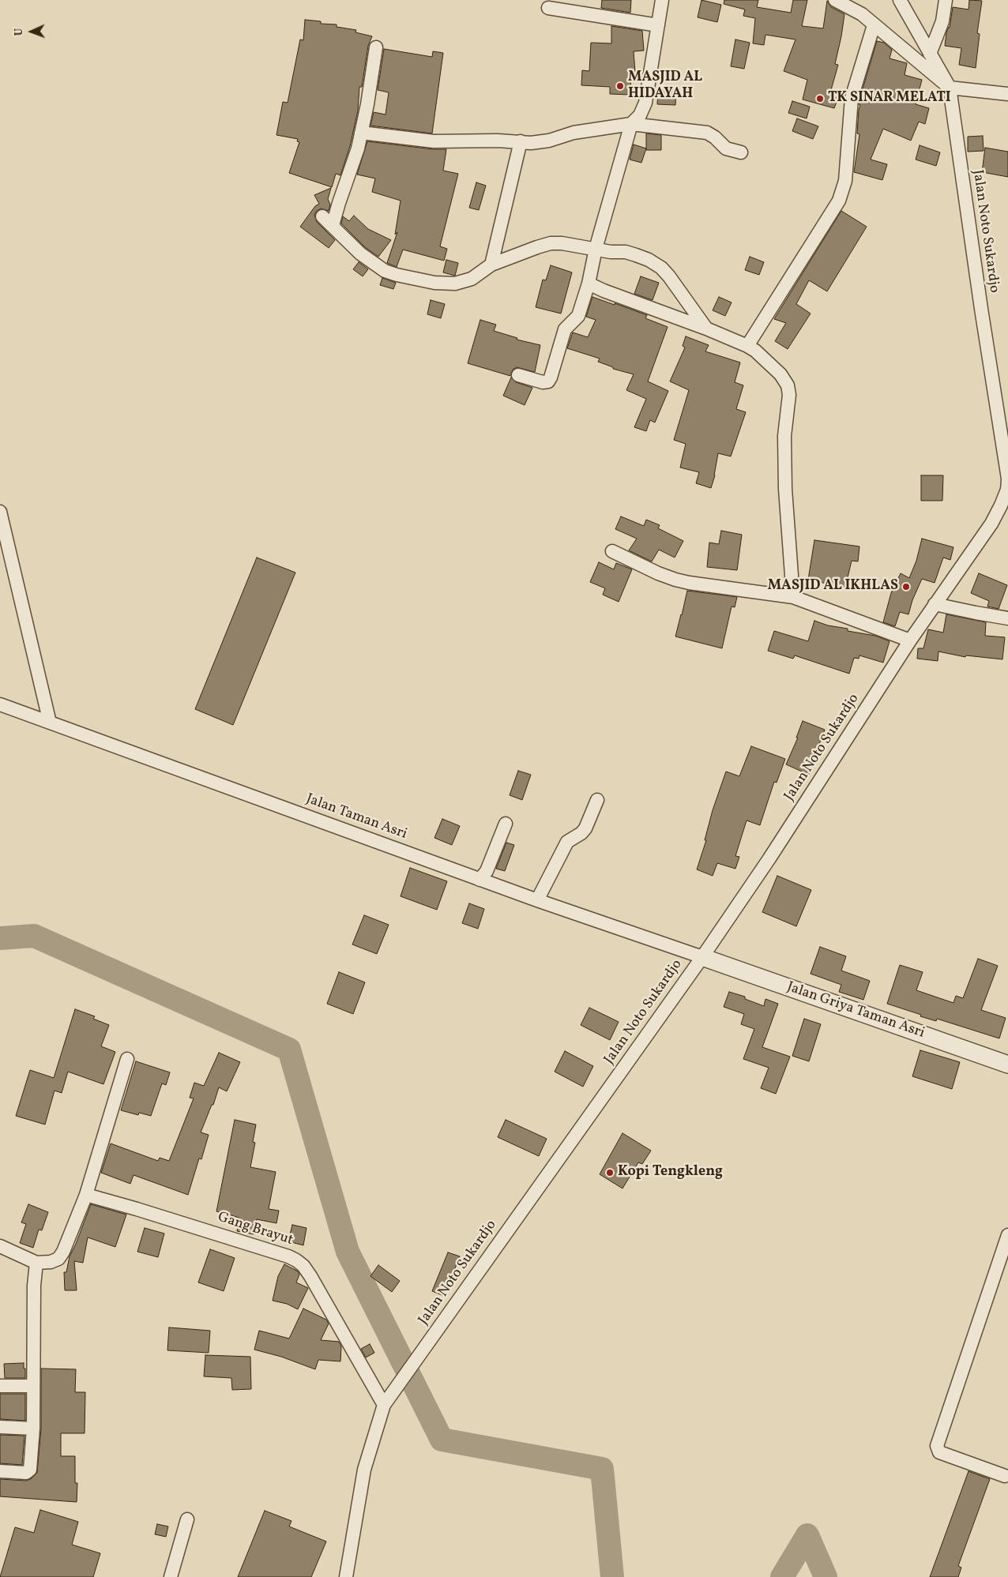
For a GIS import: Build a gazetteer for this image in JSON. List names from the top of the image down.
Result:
{
  "streets": {
    "street": [
      "Jalan Noto Sukardjo",
      "Jalan Taman Asri",
      "Jalan Griya Taman Asri",
      "Gang Brayut"
    ]
  },
  "crossings": [
    ["Jalan Noto Sukardjo", "Jalan Taman Asri"],
    ["Jalan Noto Sukardjo", "Jalan Griya Taman Asri"],
    ["Jalan Noto Sukardjo", "Gang Brayut"],
    ["Jalan Taman Asri", "Jalan Griya Taman Asri"]
  ],
  "places": [
    "MASJID AL HIDAYAH",
    "TK SINAR MELATI",
    "MASJID AL IKHLAS",
    "Kopi Tengkleng"
  ],
  "north": "left"
}
